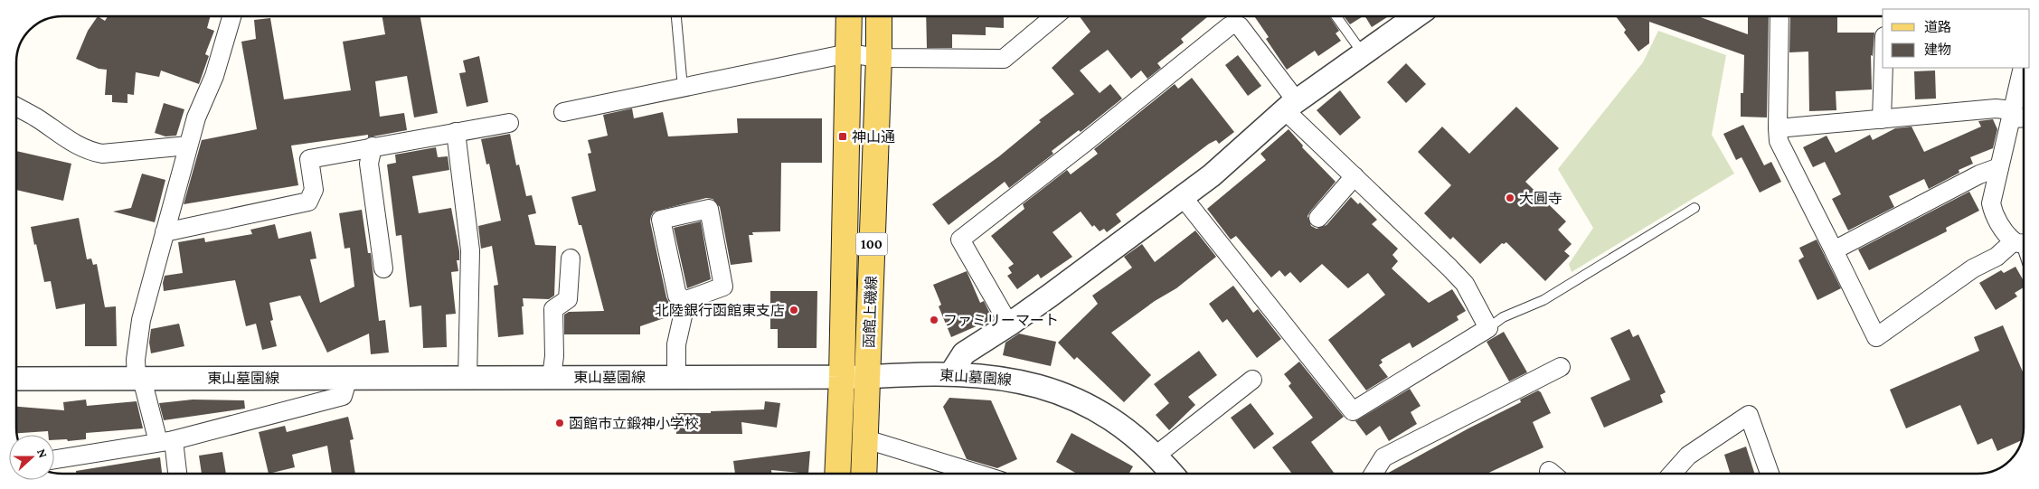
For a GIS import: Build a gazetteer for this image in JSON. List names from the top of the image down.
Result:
{
  "streets": {
    "main road": ["100", "函館上磯線"],
    "street": ["東山墓園線"]
  },
  "crossings": [
    ["函館上磯線", "東山墓園線"]
  ],
  "places": {
    "transit": ["神山通"],
    "other": [
      "大圓寺",
      "北陸銀行函館東支店",
      "ファミリーマート",
      "函館市立鍛神小学校"
    ]
  },
  "legend": ["道路", "建物"],
  "north": "right"
}
